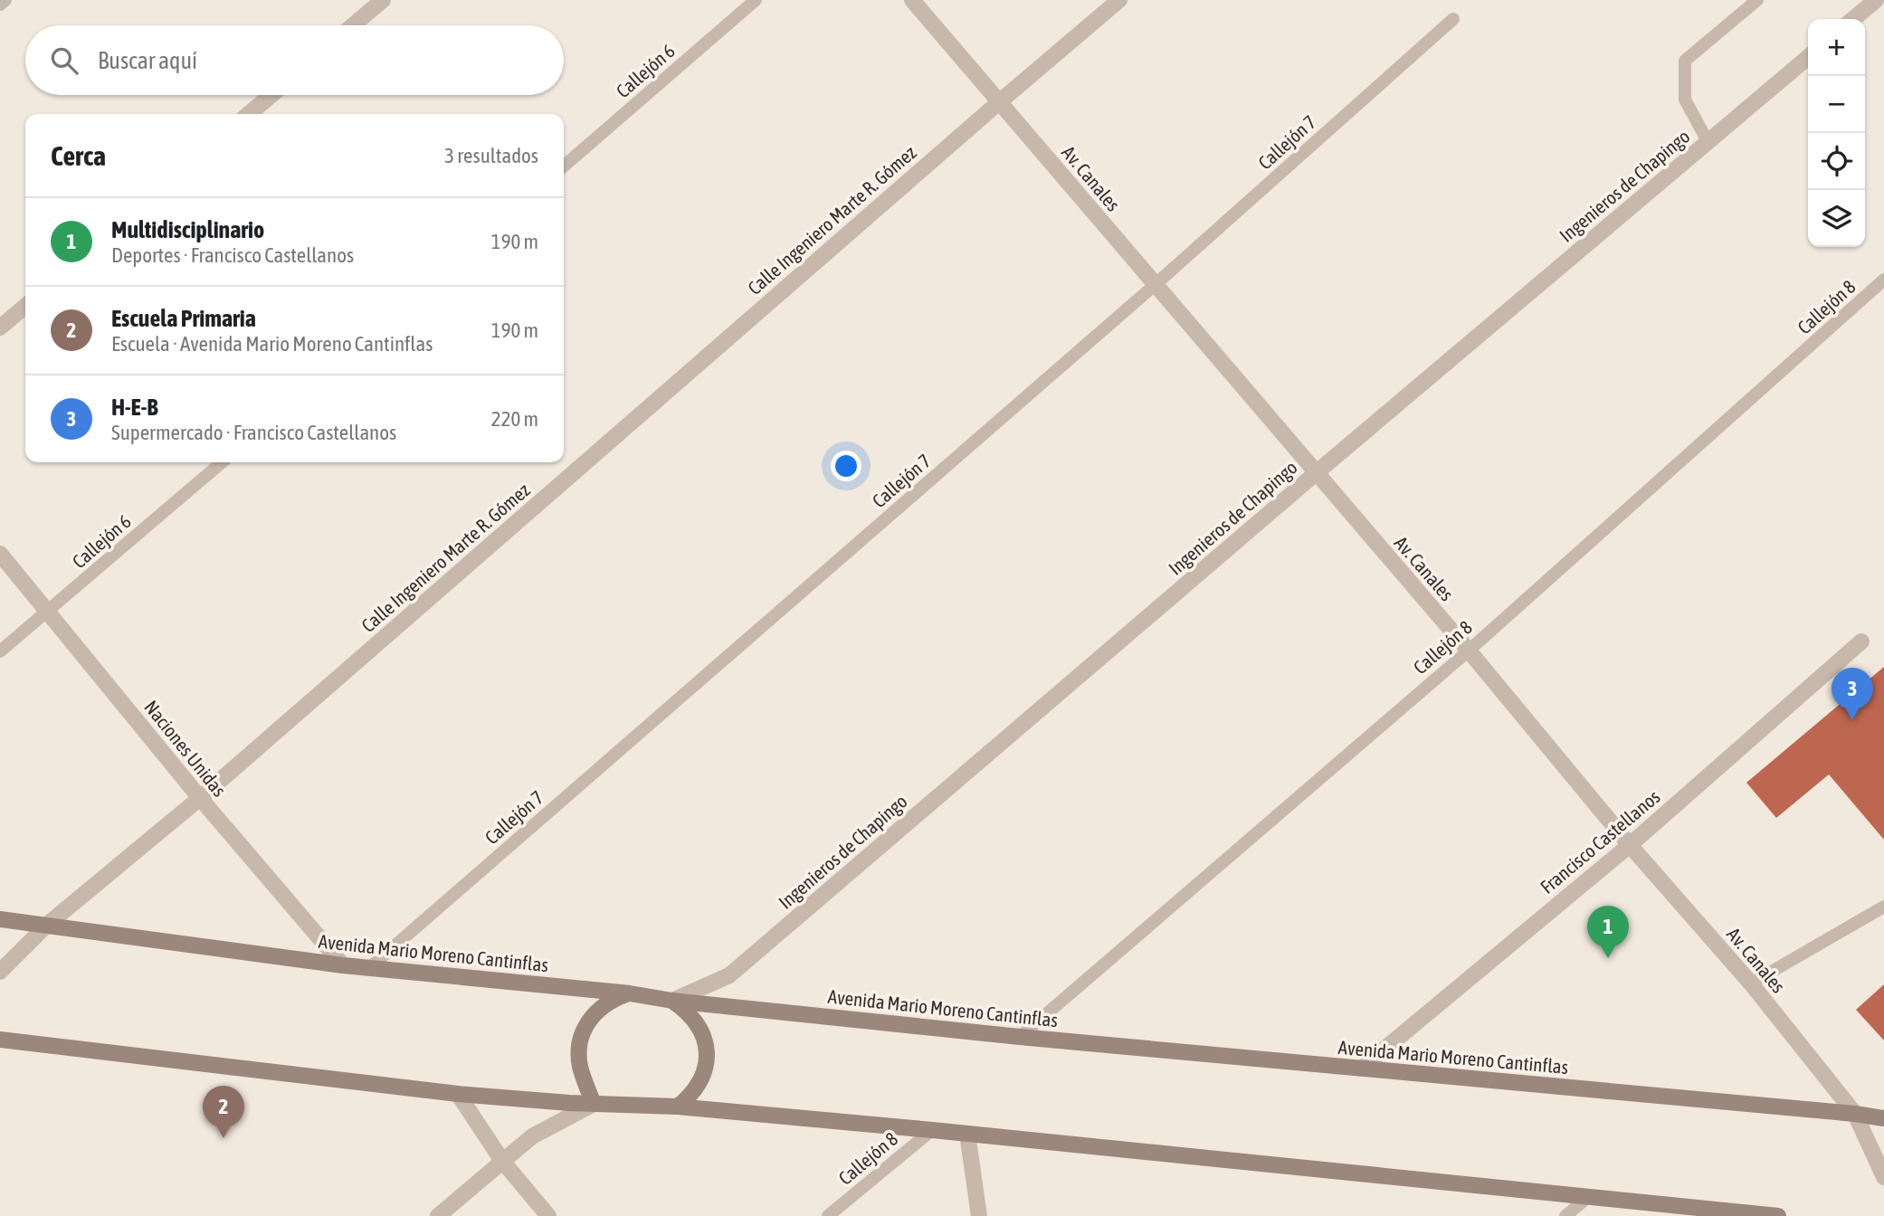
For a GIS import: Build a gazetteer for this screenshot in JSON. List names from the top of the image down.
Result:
{
  "streets": {
    "main road": ["Avenida Mario Moreno Cantinflas"],
    "street": [
      "Av. Canales",
      "Ingenieros de Chapingo",
      "Calle Ingeniero Marte R. Gómez",
      "Naciones Unidas",
      "Francisco Castellanos"
    ],
    "lane": ["Callejón 6", "Callejón 7", "Callejón 8"]
  },
  "crossings": [
    ["Callejón 6", "Naciones Unidas"],
    ["Callejón 7", "Av. Canales"],
    ["Callejón 7", "Avenida Mario Moreno Cantinflas"],
    ["Av. Canales", "Ingenieros de Chapingo"],
    ["Av. Canales", "Calle Ingeniero Marte R. Gómez"],
    ["Av. Canales", "Callejón 8"],
    ["Av. Canales", "Francisco Castellanos"],
    ["Av. Canales", "Avenida Mario Moreno Cantinflas"],
    ["Ingenieros de Chapingo", "Avenida Mario Moreno Cantinflas"],
    ["Calle Ingeniero Marte R. Gómez", "Naciones Unidas"],
    ["Calle Ingeniero Marte R. Gómez", "Avenida Mario Moreno Cantinflas"],
    ["Callejón 8", "Avenida Mario Moreno Cantinflas"],
    ["Naciones Unidas", "Avenida Mario Moreno Cantinflas"],
    ["Francisco Castellanos", "Avenida Mario Moreno Cantinflas"]
  ],
  "page": {
    "map_buttons": ["+", "−"],
    "search": "Buscar aquí",
    "heading": ["Cerca", "3 resultados"],
    "list": [
      {
        "mark": "1",
        "name": "Multidisciplinario",
        "note": "Deportes · Francisco Castellanos",
        "value": "190 m"
      },
      {
        "mark": "2",
        "name": "Escuela Primaria",
        "note": "Escuela · Avenida Mario Moreno Cantinflas",
        "value": "190 m"
      },
      {
        "mark": "3",
        "name": "H-E-B",
        "note": "Supermercado · Francisco Castellanos",
        "value": "220 m"
      }
    ],
    "pins": ["3", "1", "2"]
  }
}
